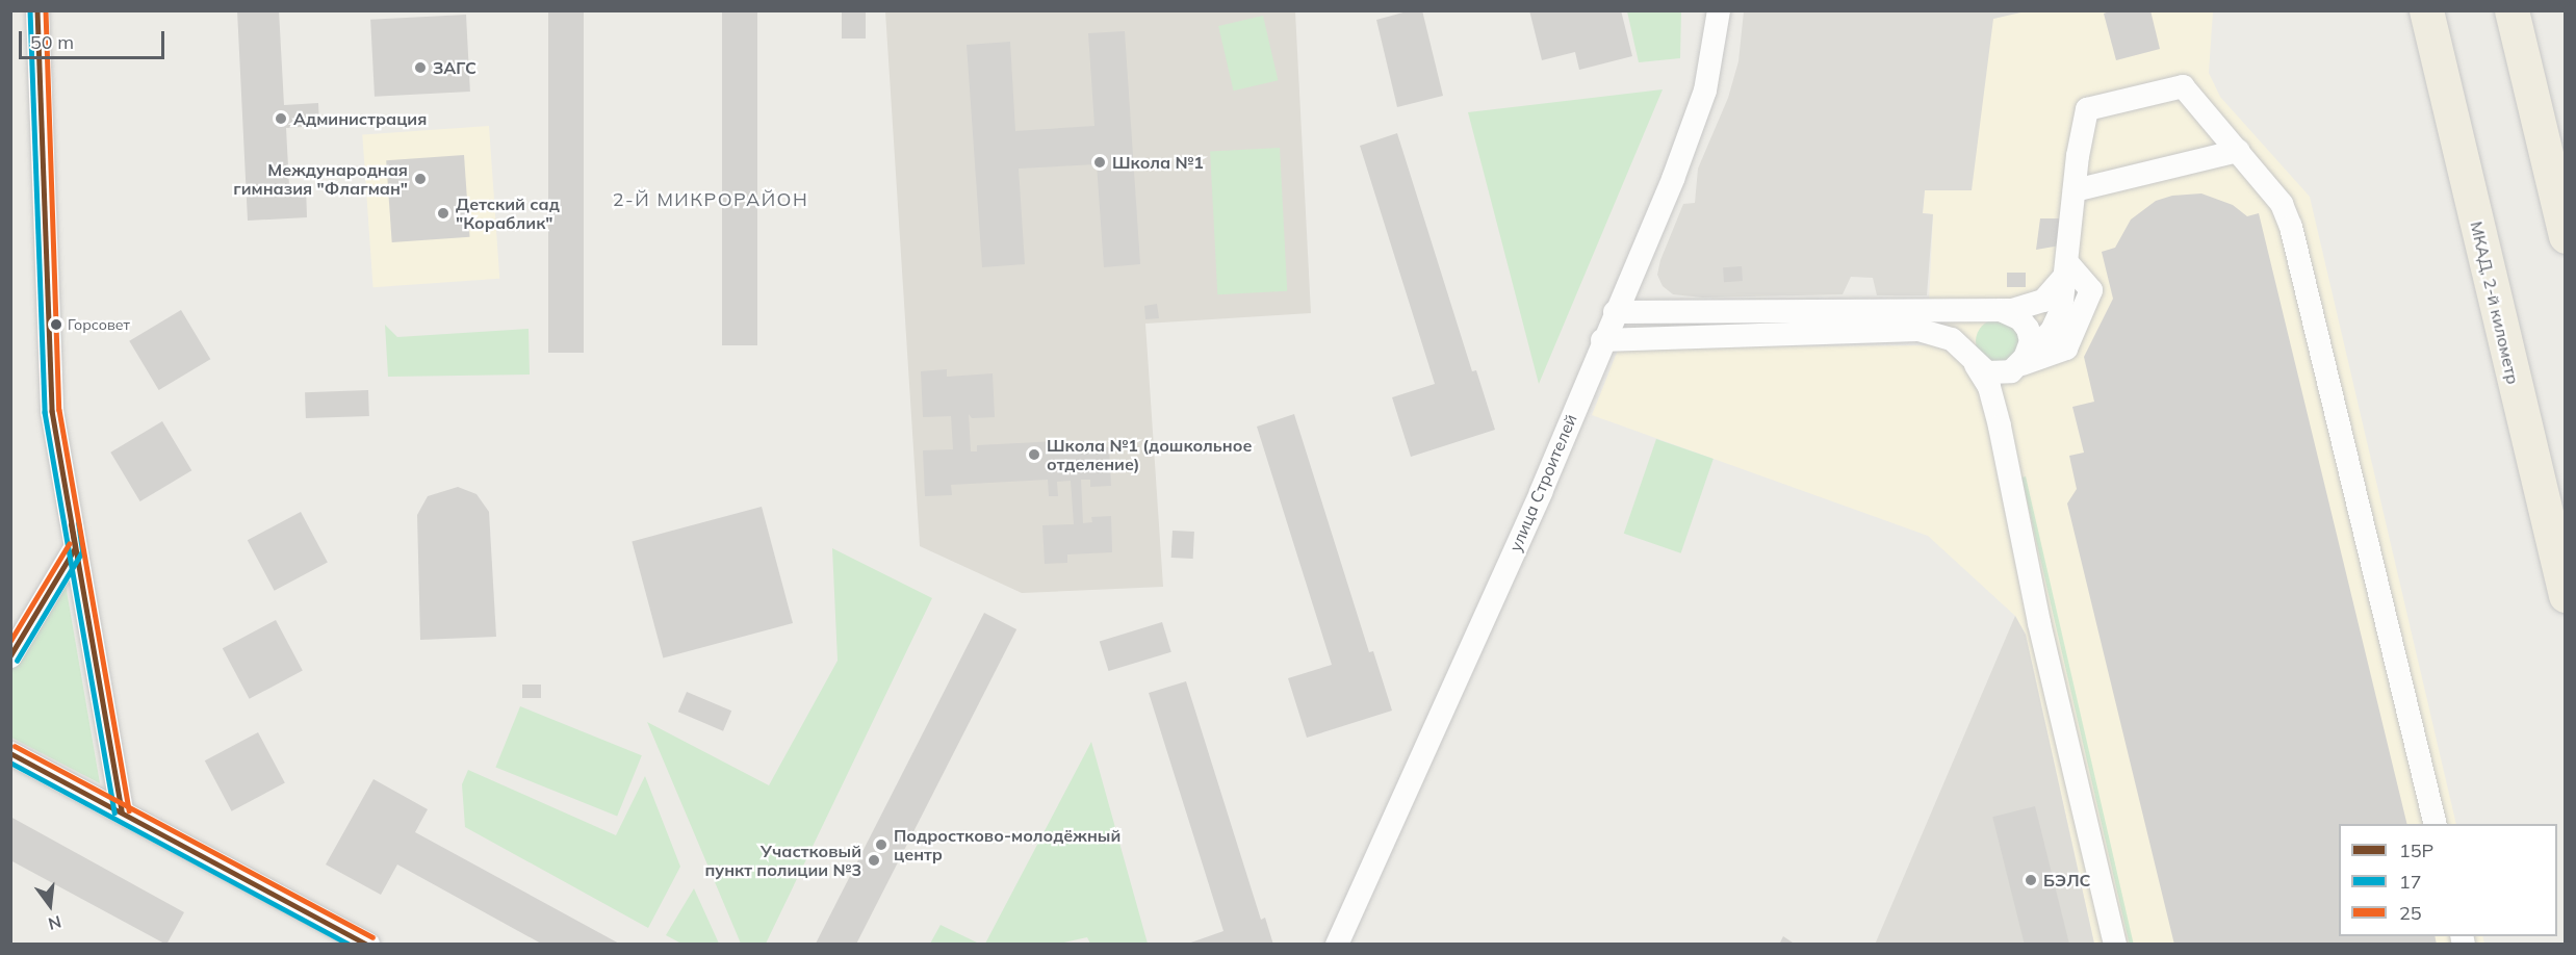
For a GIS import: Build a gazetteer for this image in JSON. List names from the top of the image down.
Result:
{
  "streets": {
    "highway": ["МКАД, 2-й километр"],
    "street": ["улица Строителей"]
  },
  "districts": ["2-Й МИКРОРАЙОН"],
  "places": [
    "ЗАГС",
    "Администрация",
    "Школа №1",
    "Международная гимназия \"Флагман\"",
    "Детский сад \"Кораблик\"",
    "Горсовет",
    "Школа №1 (дошкольное отделение)",
    "Подростково-молодёжный центр",
    "Участковый пункт полиции №3",
    "БЭЛС"
  ],
  "lines": ["transit line 15Р", "transit line 17", "transit line 25"],
  "legend": ["15Р", "17", "25"],
  "scale_bar": "50 m",
  "north": "bottom"
}
